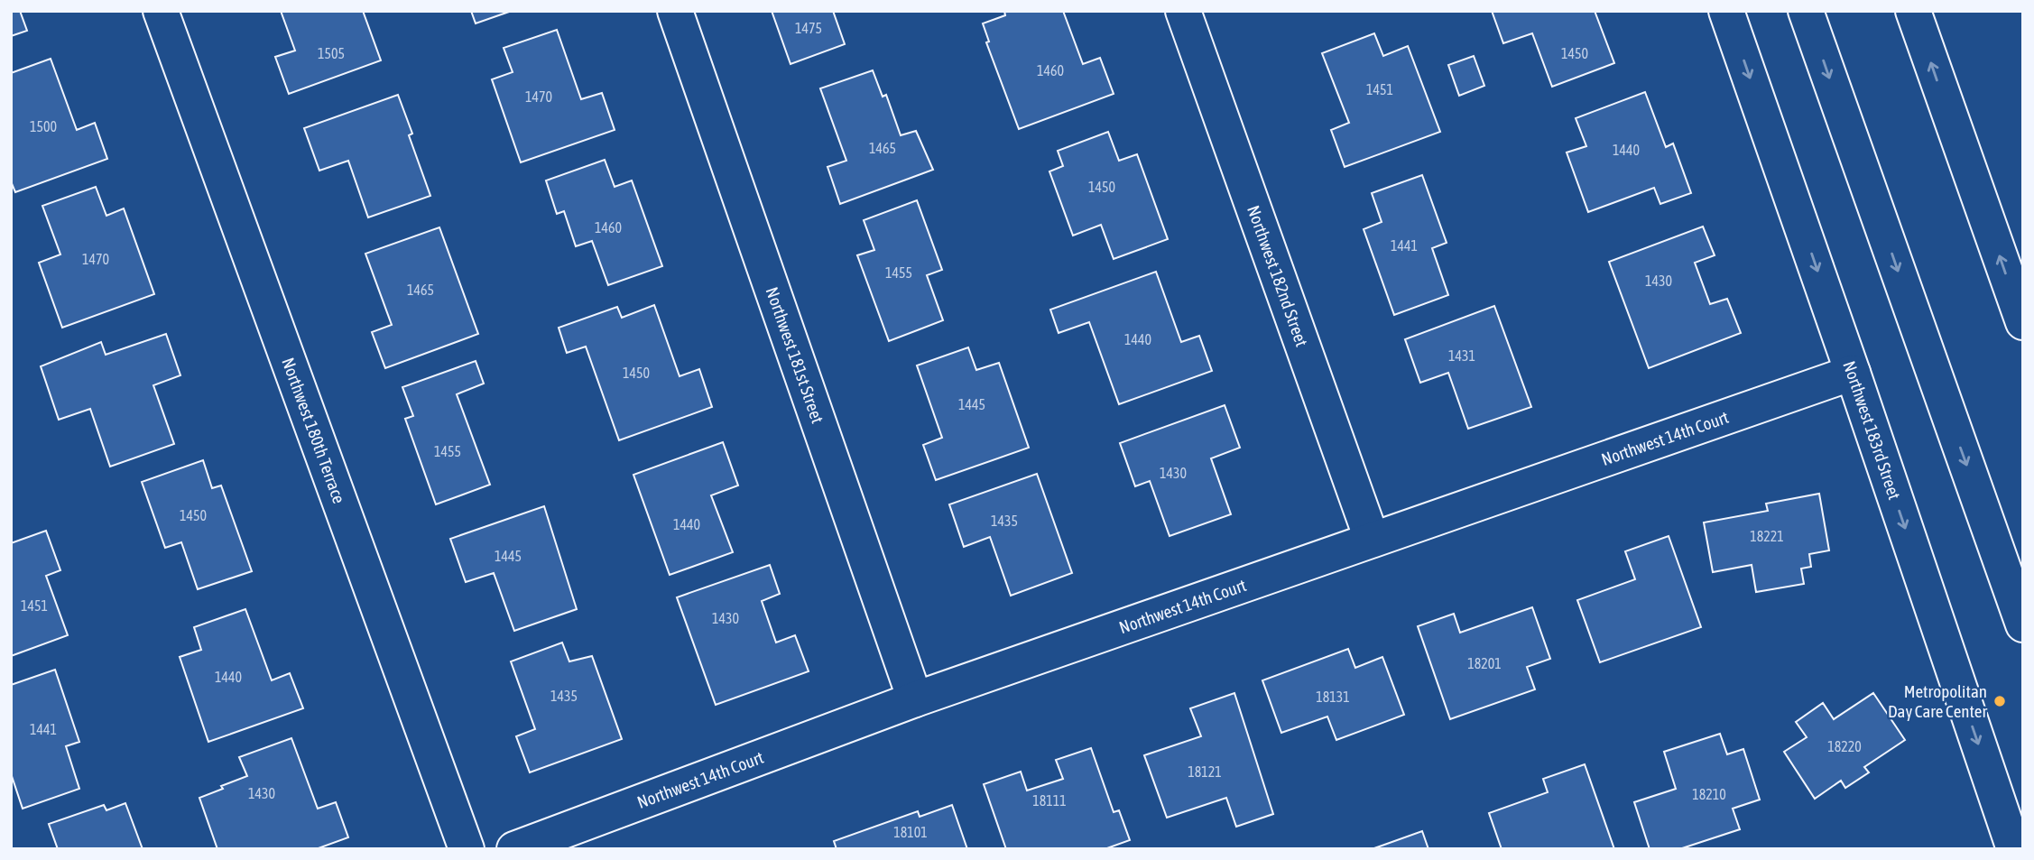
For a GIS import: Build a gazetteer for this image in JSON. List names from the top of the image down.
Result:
{
  "streets": {
    "street": [
      "Northwest 182nd Street",
      "Northwest 181st Street",
      "Northwest 180th Terrace",
      "Northwest 183rd Street",
      "Northwest 14th Court"
    ]
  },
  "crossings": [
    ["Northwest 182nd Street", "Northwest 14th Court"],
    ["Northwest 181st Street", "Northwest 14th Court"],
    ["Northwest 183rd Street", "Northwest 14th Court"]
  ],
  "places": ["Metropolitan Day Care Center"],
  "house_numbers": [
    "1475",
    "1505",
    "1450",
    "1460",
    "1451",
    "1470",
    "1500",
    "1465",
    "1440",
    "1450",
    "1460",
    "1441",
    "1470",
    "1455",
    "1430",
    "1465",
    "1440",
    "1431",
    "1450",
    "1445",
    "1455",
    "1430",
    "1450",
    "1435",
    "1440",
    "18221",
    "1445",
    "1451",
    "1430",
    "18201",
    "1440",
    "1435",
    "18131",
    "1441",
    "18220",
    "18121",
    "1430",
    "18210",
    "18111",
    "18101"
  ]
}
